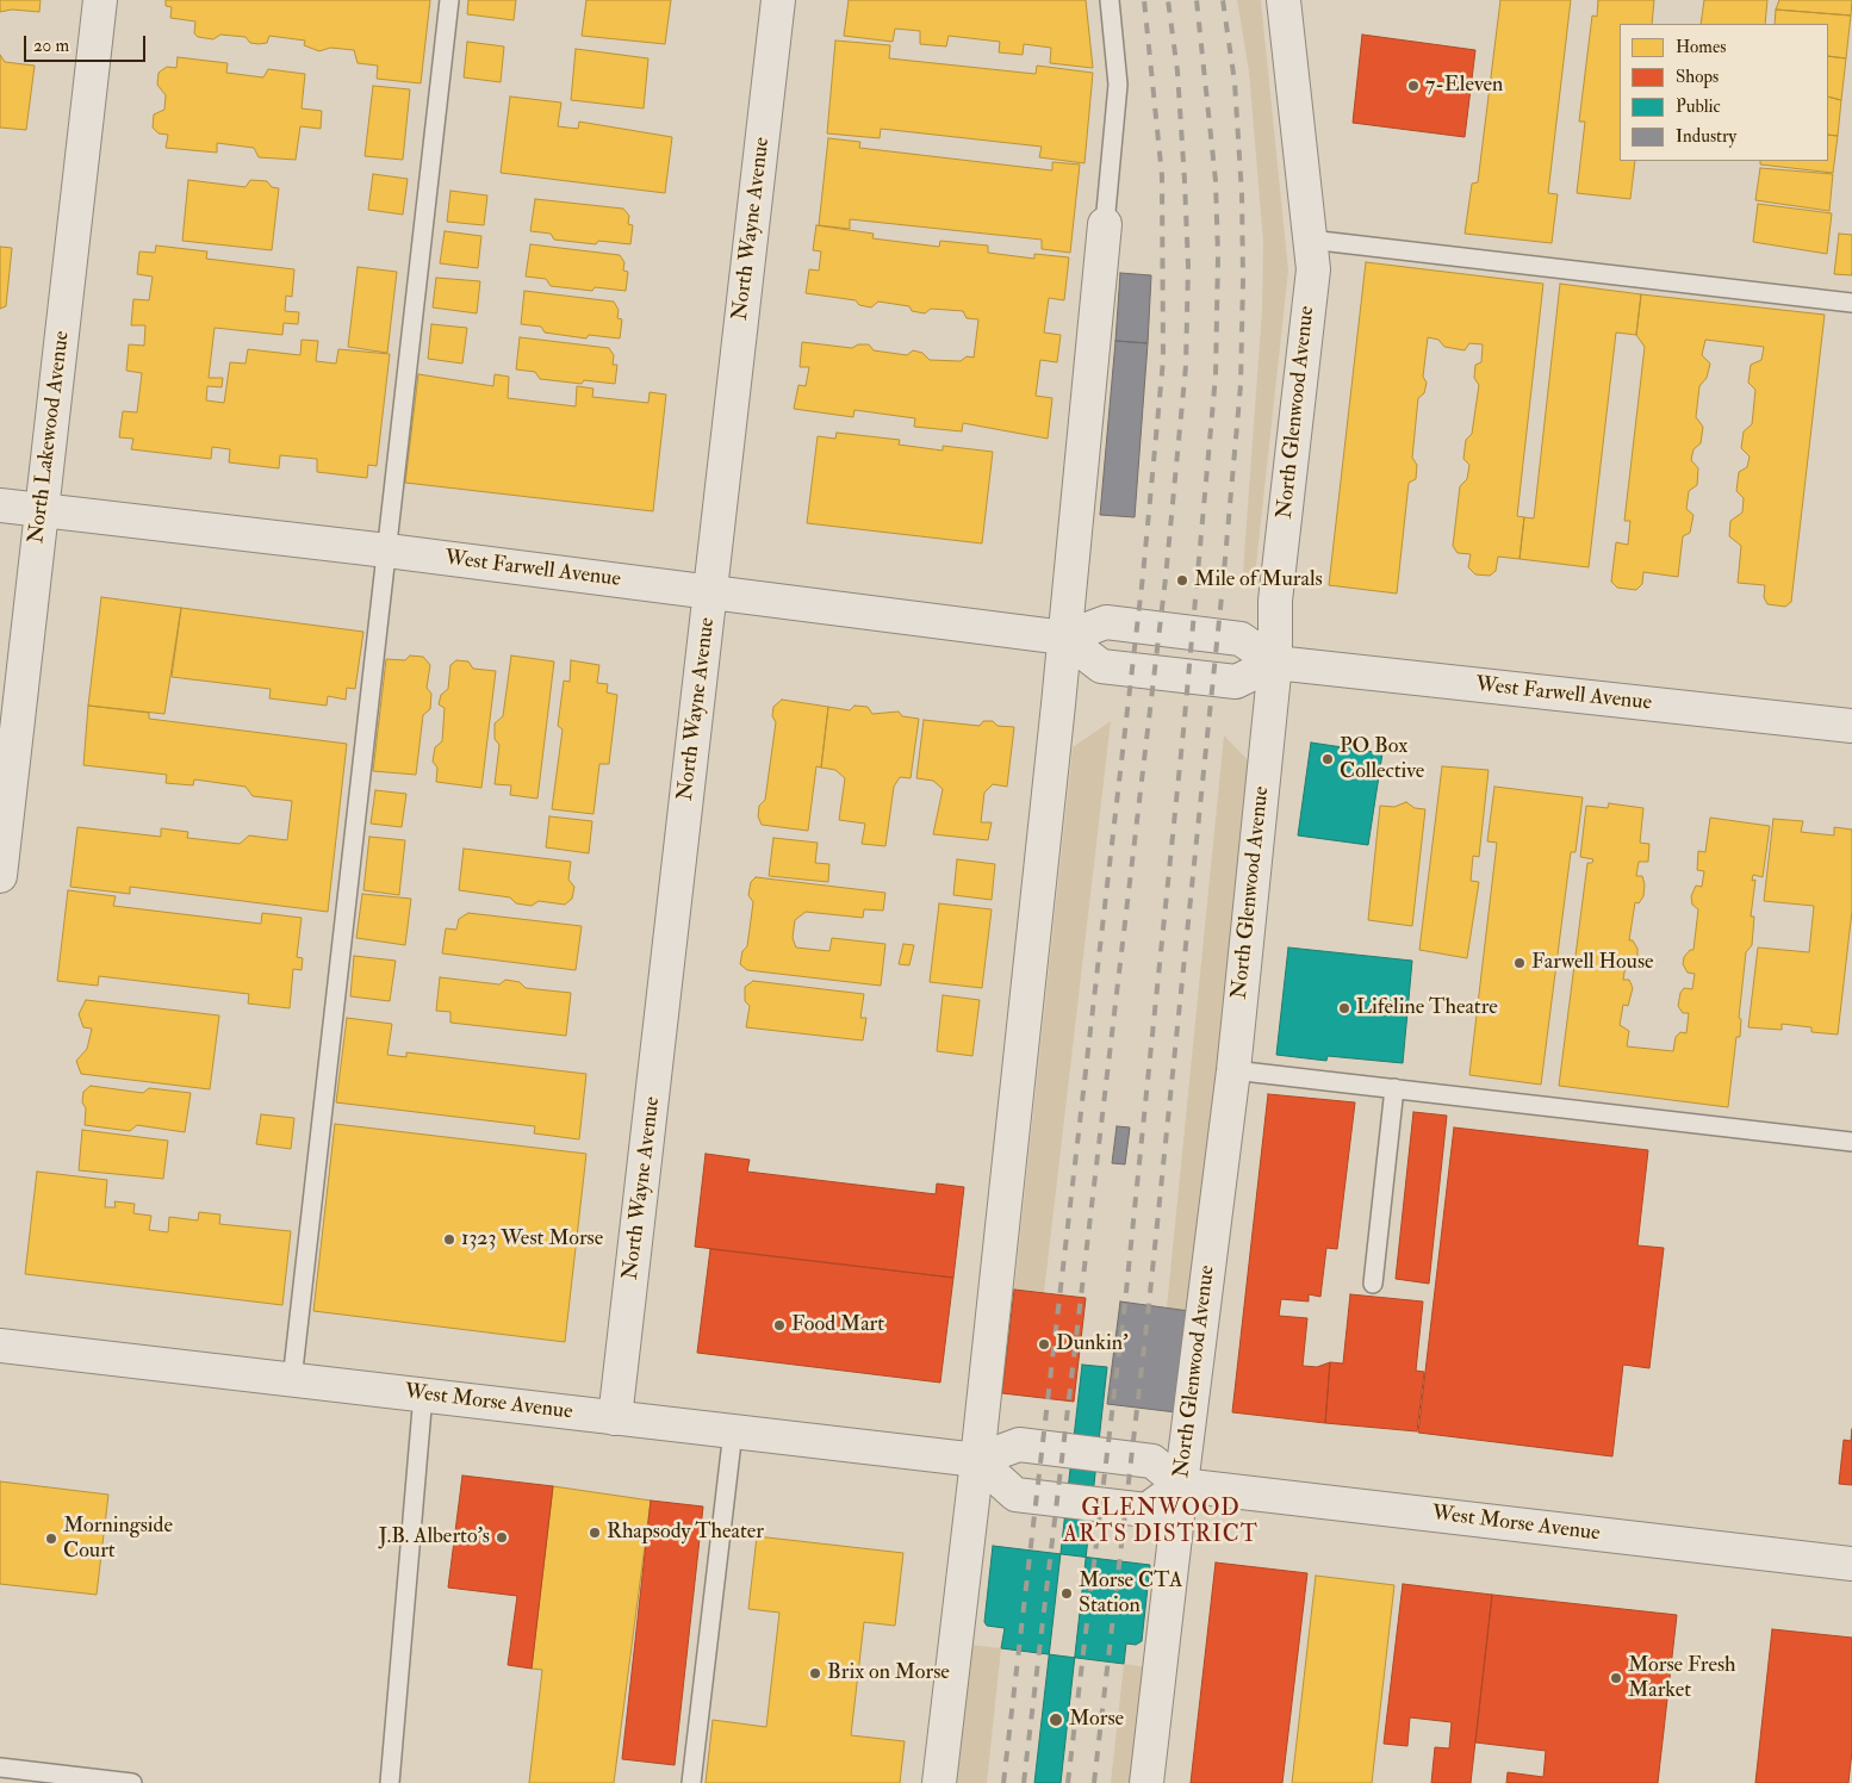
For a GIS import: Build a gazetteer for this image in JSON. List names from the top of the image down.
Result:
{
  "streets": {
    "street": [
      "North Wayne Avenue",
      "North Glenwood Avenue",
      "North Lakewood Avenue",
      "West Farwell Avenue",
      "West Morse Avenue"
    ]
  },
  "crossings": [
    ["North Wayne Avenue", "West Farwell Avenue"],
    ["North Wayne Avenue", "West Morse Avenue"],
    ["North Glenwood Avenue", "West Farwell Avenue"],
    ["North Glenwood Avenue", "West Morse Avenue"],
    ["North Lakewood Avenue", "West Farwell Avenue"]
  ],
  "districts": ["GLENWOOD ARTS DISTRICT"],
  "places": [
    "7-Eleven",
    "Mile of Murals",
    "PO Box Collective",
    "Farwell House",
    "Lifeline Theatre",
    "1323 West Morse",
    "Food Mart",
    "Dunkin'",
    "Rhapsody Theater",
    "J.B. Alberto's",
    "Morningside Court",
    "Morse CTA Station",
    "Brix on Morse",
    "Morse Fresh Market",
    "Morse"
  ],
  "legend": [
    "Homes",
    "Shops",
    "Public",
    "Industry"
  ],
  "scale_bar": "20 m"
}
